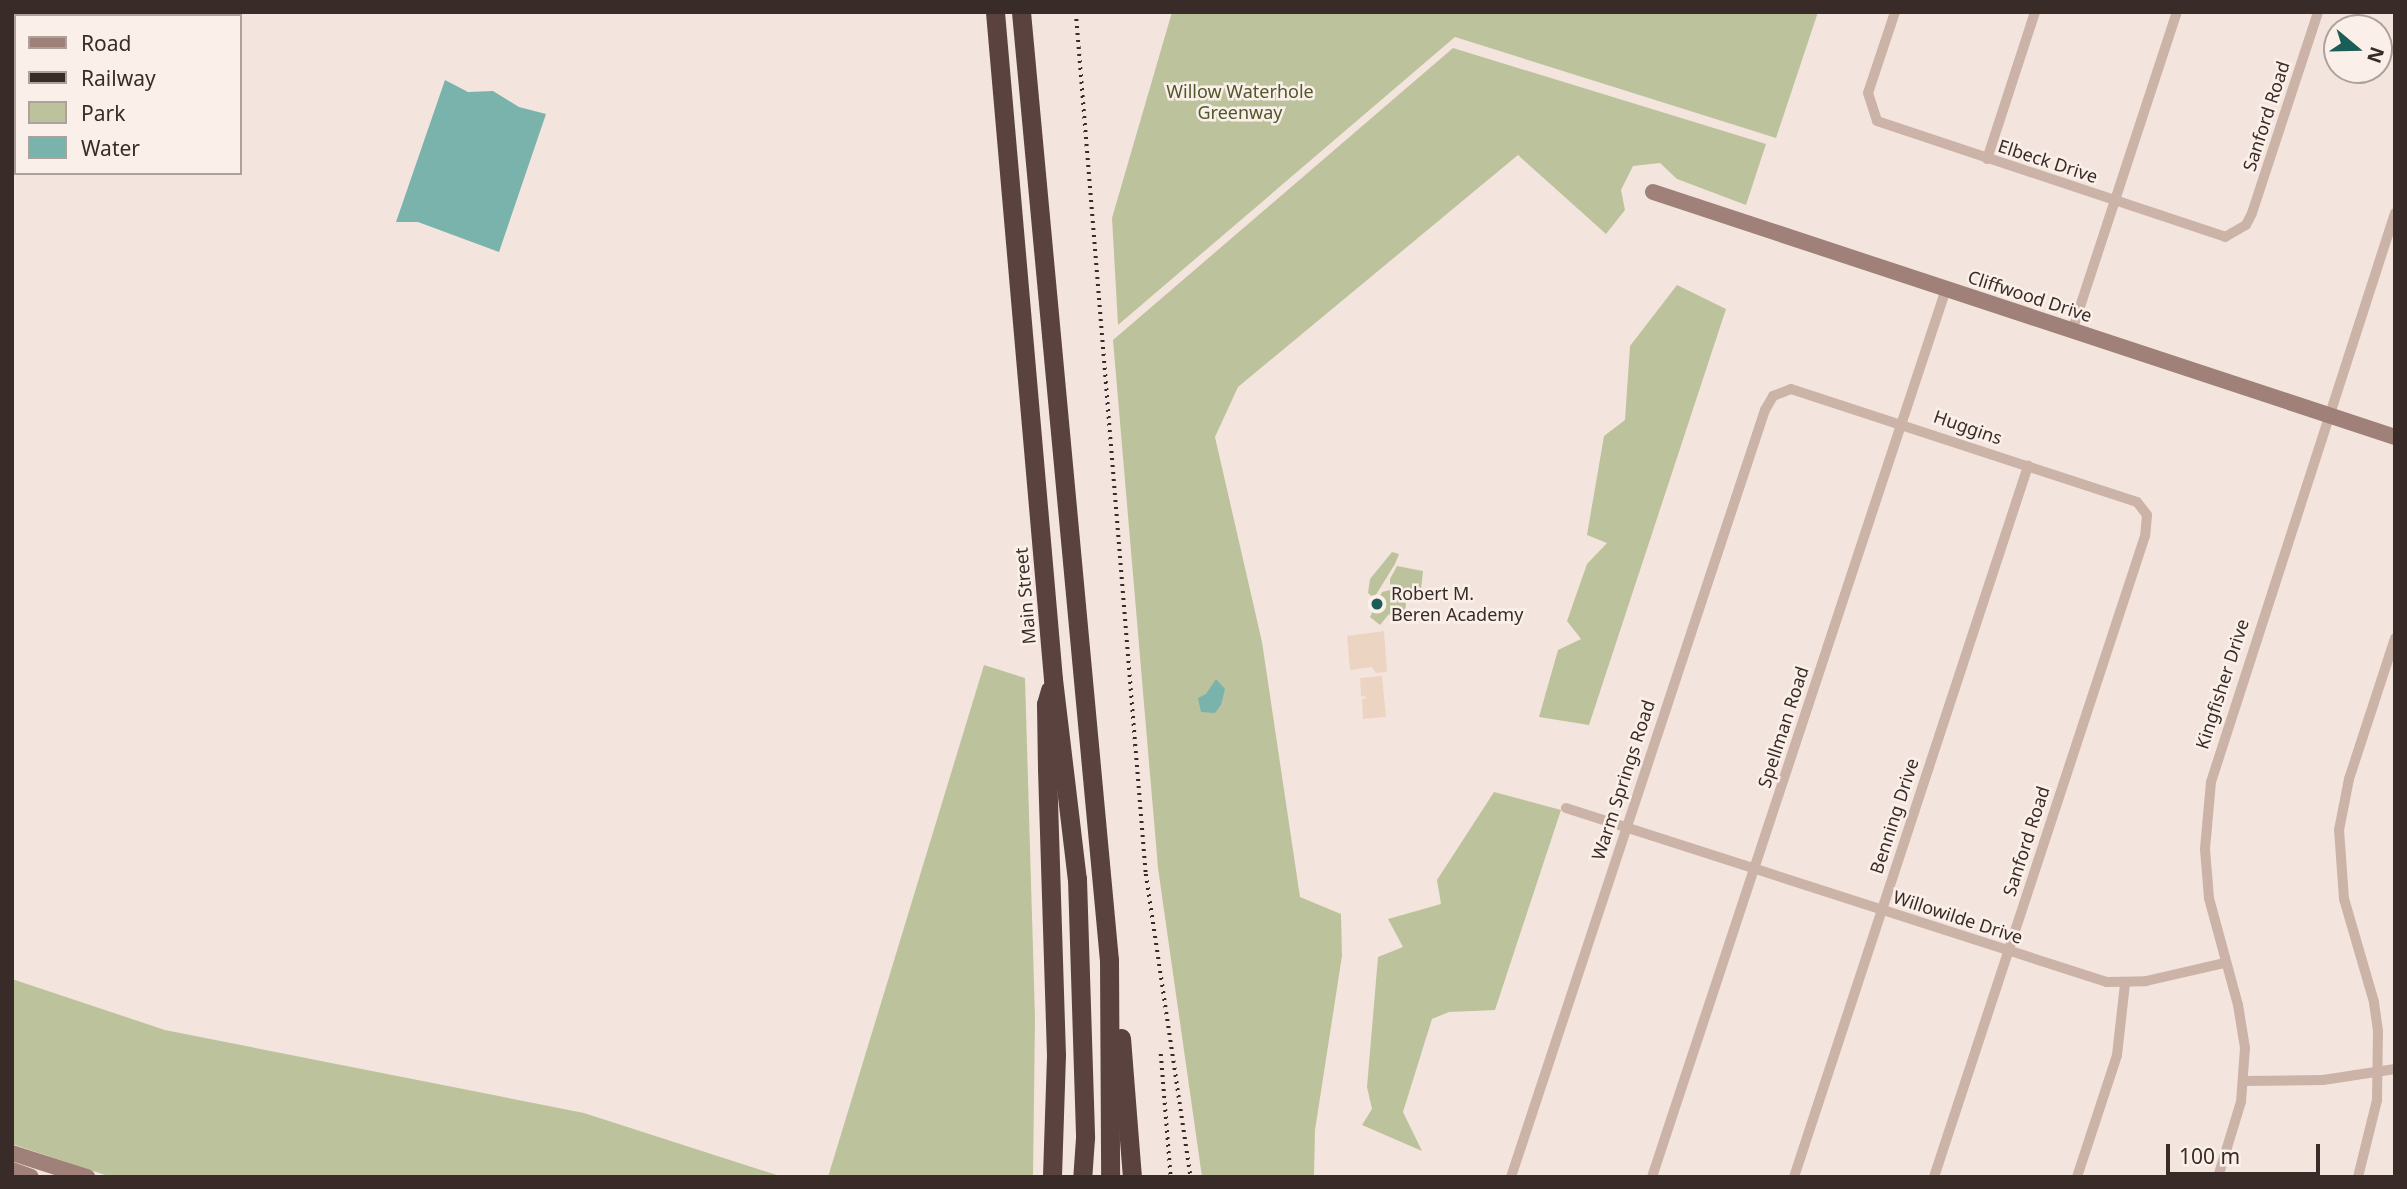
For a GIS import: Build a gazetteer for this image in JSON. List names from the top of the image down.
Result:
{
  "streets": {
    "highway": ["Main Street"],
    "street": [
      "Sanford Road",
      "Elbeck Drive",
      "Cliffwood Drive",
      "Huggins",
      "Kingfisher Drive",
      "Spellman Road",
      "Warm Springs Road",
      "Benning Drive",
      "Willowilde Drive"
    ]
  },
  "crossings": [
    ["Sanford Road", "Elbeck Drive"],
    ["Sanford Road", "Huggins"],
    ["Sanford Road", "Willowilde Drive"],
    ["Cliffwood Drive", "Kingfisher Drive"],
    ["Cliffwood Drive", "Spellman Road"],
    ["Huggins", "Spellman Road"],
    ["Huggins", "Warm Springs Road"],
    ["Huggins", "Benning Drive"],
    ["Kingfisher Drive", "Willowilde Drive"],
    ["Spellman Road", "Willowilde Drive"],
    ["Warm Springs Road", "Willowilde Drive"],
    ["Benning Drive", "Willowilde Drive"]
  ],
  "parks": ["Willow Waterhole Greenway"],
  "places": ["Robert M. Beren Academy"],
  "legend": [
    "Road",
    "Railway",
    "Park",
    "Water"
  ],
  "scale_bar": "100 m",
  "north": "right"
}
